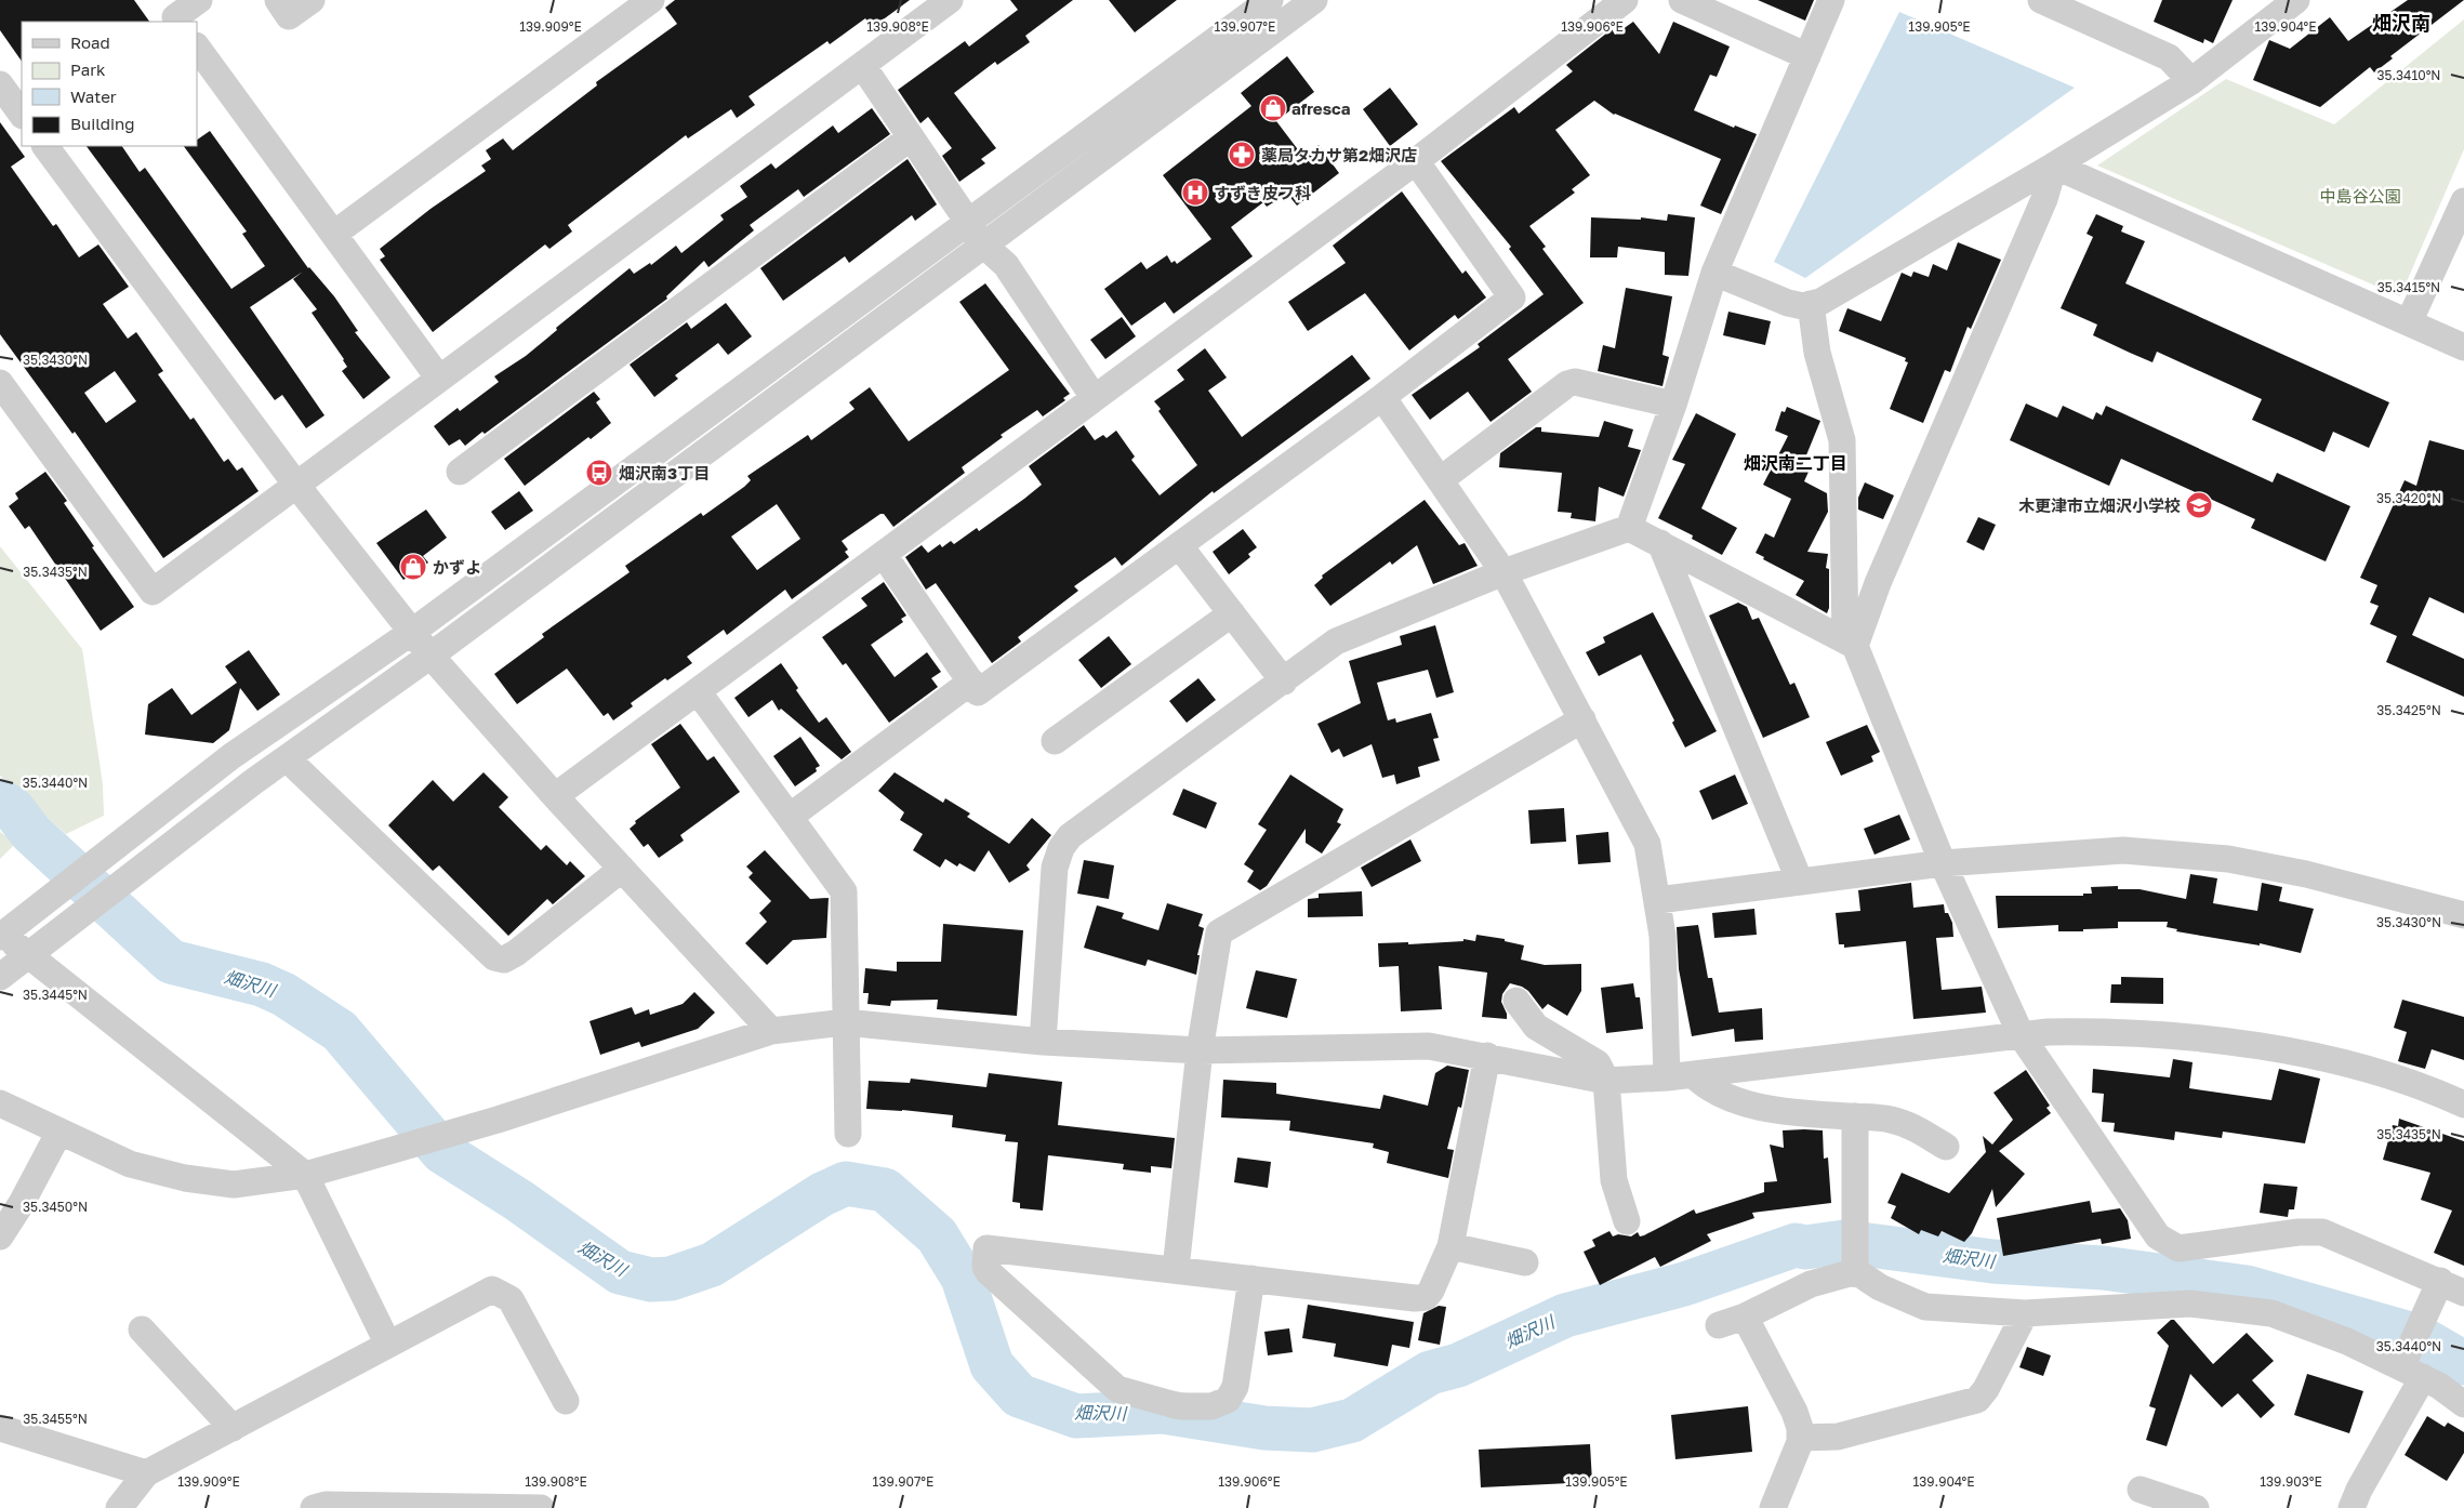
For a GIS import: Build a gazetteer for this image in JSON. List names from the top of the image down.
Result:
{
  "districts": ["畑沢南", "畑沢南二丁目"],
  "water": ["畑沢川"],
  "parks": ["中島谷公園"],
  "places": {
    "shop": ["afresca", "かずよ"],
    "pharmacy": ["薬局タカサ第2畑沢店"],
    "hospital": ["すずき皮フ科"],
    "bus stop": ["畑沢南3丁目"],
    "school or university": ["木更津市立畑沢小学校"]
  },
  "legend": [
    "Road",
    "Park",
    "Water",
    "Building"
  ],
  "coordinates": [
    "139.909°E",
    "139.908°E",
    "139.907°E",
    "139.906°E",
    "139.905°E",
    "139.904°E",
    "35.3410°N",
    "35.3415°N",
    "35.3430°N",
    "35.3420°N",
    "35.3435°N",
    "35.3425°N",
    "35.3440°N",
    "35.3445°N",
    "35.3450°N",
    "35.3455°N",
    "139.903°E"
  ]
}
